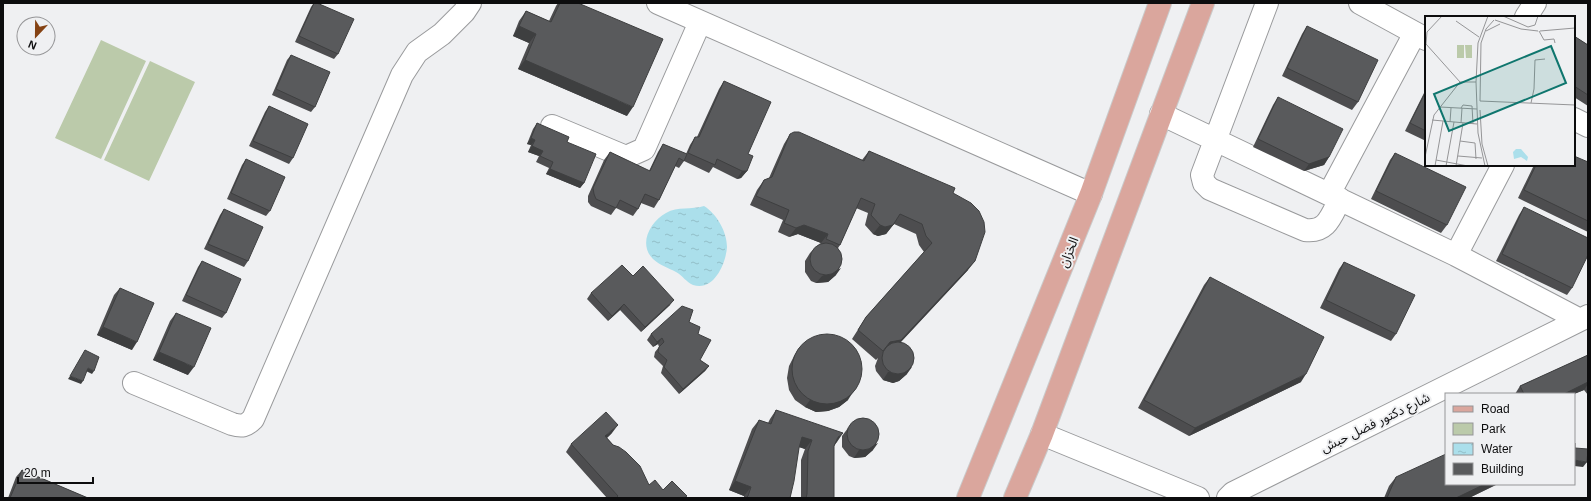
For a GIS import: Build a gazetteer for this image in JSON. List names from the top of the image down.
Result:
{
  "streets": {
    "main road": ["الخزان"],
    "street": ["شارع دكتور فضل حبش"]
  },
  "legend": [
    "Road",
    "Park",
    "Water",
    "Building"
  ],
  "scale_bar": "20 m",
  "north": "bottom"
}
